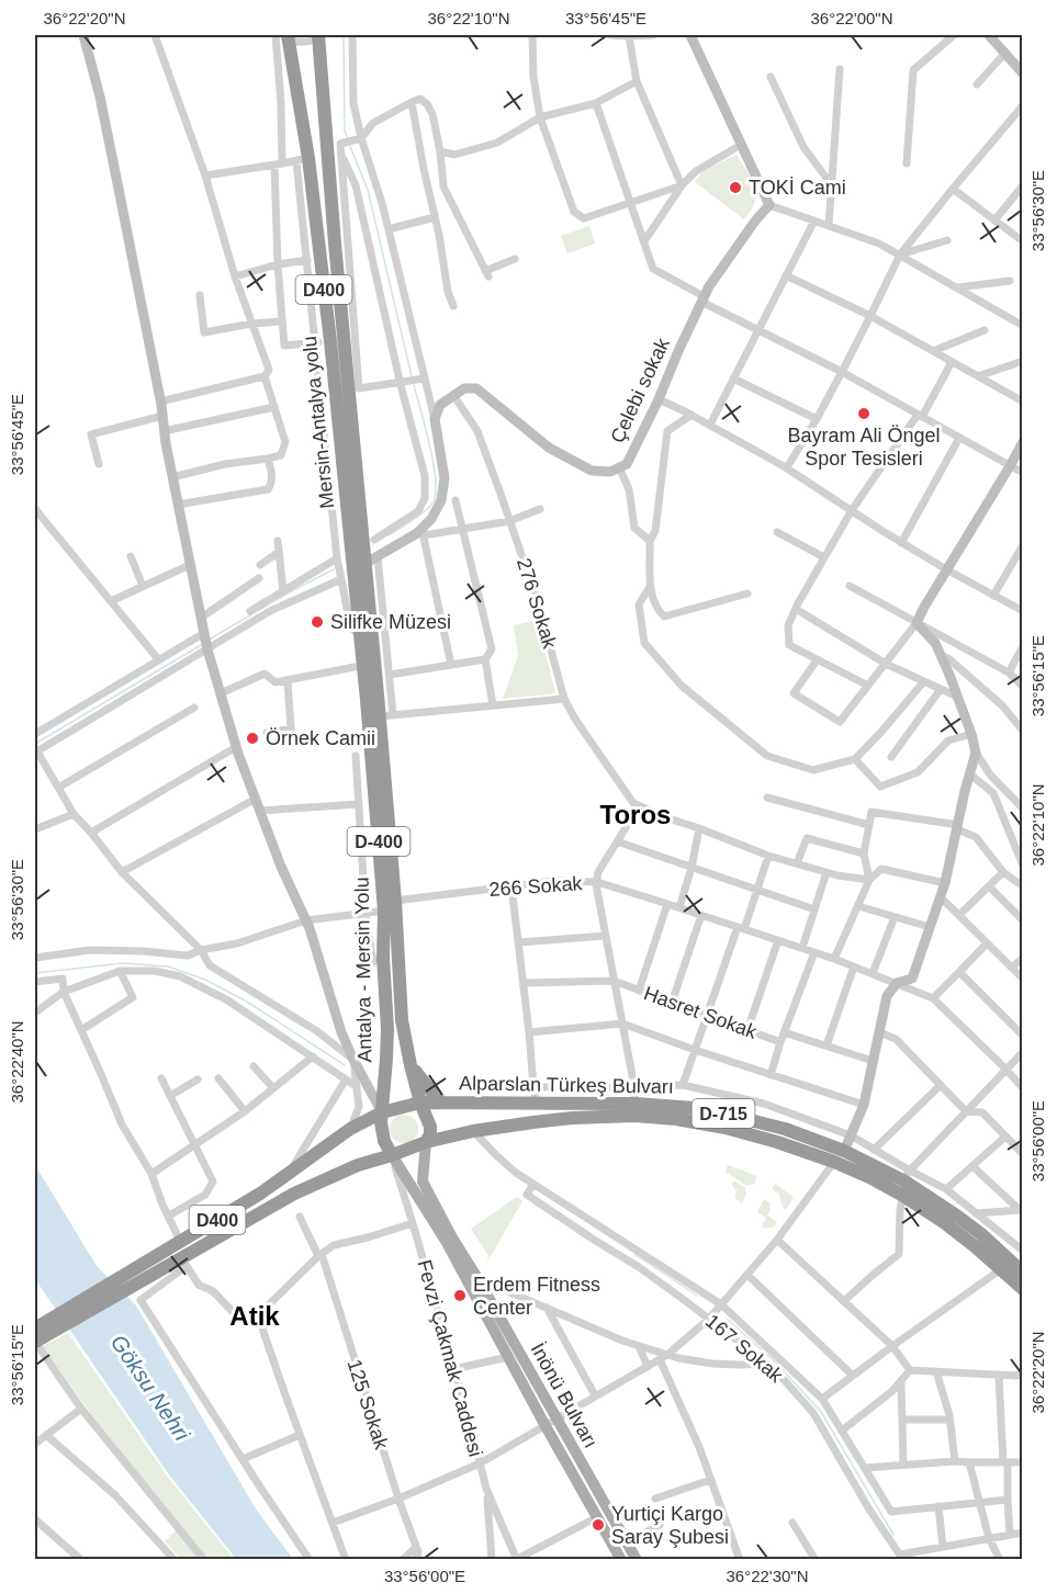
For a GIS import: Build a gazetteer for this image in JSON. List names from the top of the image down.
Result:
{
  "streets": {
    "highway": [
      "D400",
      "Mersin-Antalya yolu",
      "D-400",
      "Antalya - Mersin Yolu",
      "Alparslan Türkeş Bulvarı",
      "D-715"
    ],
    "main road": ["İnönü Bulvarı"],
    "street": [
      "Çelebi sokak",
      "276 Sokak",
      "266 Sokak",
      "Hasret Sokak",
      "167 Sokak",
      "Fevzi Çakmak Caddesi",
      "125 Sokak"
    ]
  },
  "crossings": [
    ["Çelebi sokak", "276 Sokak"],
    ["Mersin-Antalya yolu", "Antalya - Mersin Yolu"],
    ["266 Sokak", "Antalya - Mersin Yolu"],
    ["266 Sokak", "Hasret Sokak"],
    ["Antalya - Mersin Yolu", "Alparslan Türkeş Bulvarı"],
    ["Antalya - Mersin Yolu", "Fevzi Çakmak Caddesi"],
    ["Antalya - Mersin Yolu", "İnönü Bulvarı"],
    ["Alparslan Türkeş Bulvarı", "Fevzi Çakmak Caddesi"],
    ["Alparslan Türkeş Bulvarı", "İnönü Bulvarı"],
    ["Fevzi Çakmak Caddesi", "İnönü Bulvarı"]
  ],
  "districts": ["Toros", "Atik"],
  "water": ["Göksu Nehri"],
  "places": [
    "TOKİ Cami",
    "Bayram Ali Öngel Spor Tesisleri",
    "Silifke Müzesi",
    "Örnek Camii",
    "Erdem Fitness Center",
    "Yurtiçi Kargo Saray Şubesi"
  ],
  "coordinates": [
    "36°22'20\"N",
    "36°22'10\"N",
    "33°56'45\"E",
    "36°22'00\"N",
    "33°56'30\"E",
    "33°56'15\"E",
    "36°22'40\"N",
    "33°56'00\"E",
    "36°22'30\"N"
  ]
}
